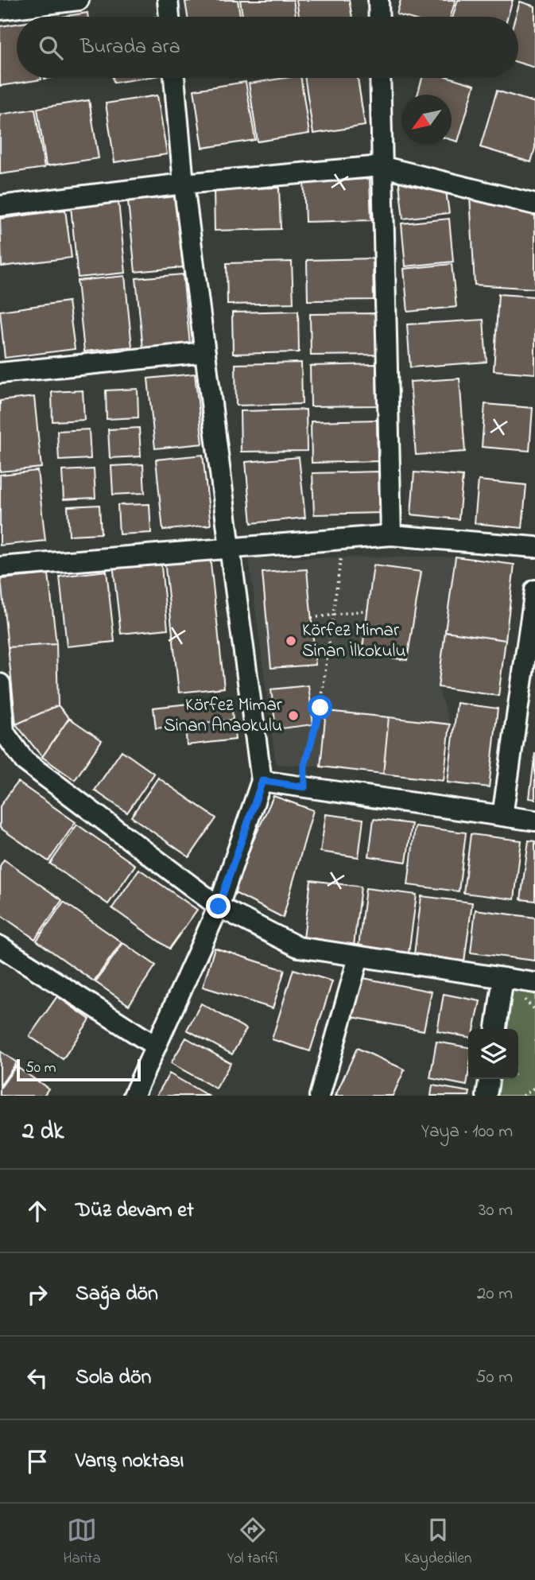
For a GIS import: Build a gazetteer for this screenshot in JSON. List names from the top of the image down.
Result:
{
  "places": ["Körfez Mimar Sinan İlkokulu", "Körfez Mimar Sinan Anaokulu"],
  "scale_bar": "50 m",
  "north": "bottom left",
  "page": {
    "search": "Burada ara",
    "scale": "50 m",
    "heading": ["2 dk", "Yaya · 100 m"],
    "list": [
      ["Düz devam et", "30 m"],
      ["Sağa dön", "20 m"],
      ["Sola dön", "50 m"],
      "Varış noktası"
    ],
    "nav": ["Harita", "Yol tarifi", "Kaydedilen"]
  }
}
